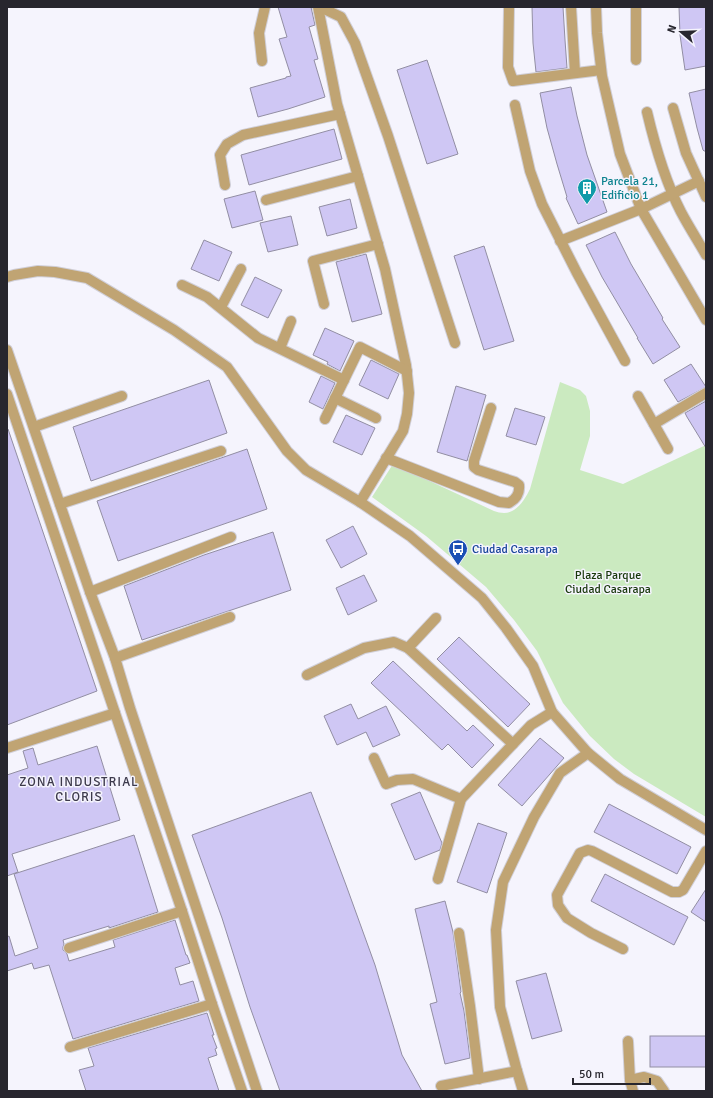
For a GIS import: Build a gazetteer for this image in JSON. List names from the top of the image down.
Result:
{
  "districts": ["ZONA INDUSTRIAL CLORIS"],
  "parks": ["Plaza Parque Ciudad Casarapa"],
  "places": {
    "building": ["Parcela 21, Edificio 1"],
    "bus stop": ["Ciudad Casarapa"]
  },
  "scale_bar": "50 m",
  "north": "left"
}
